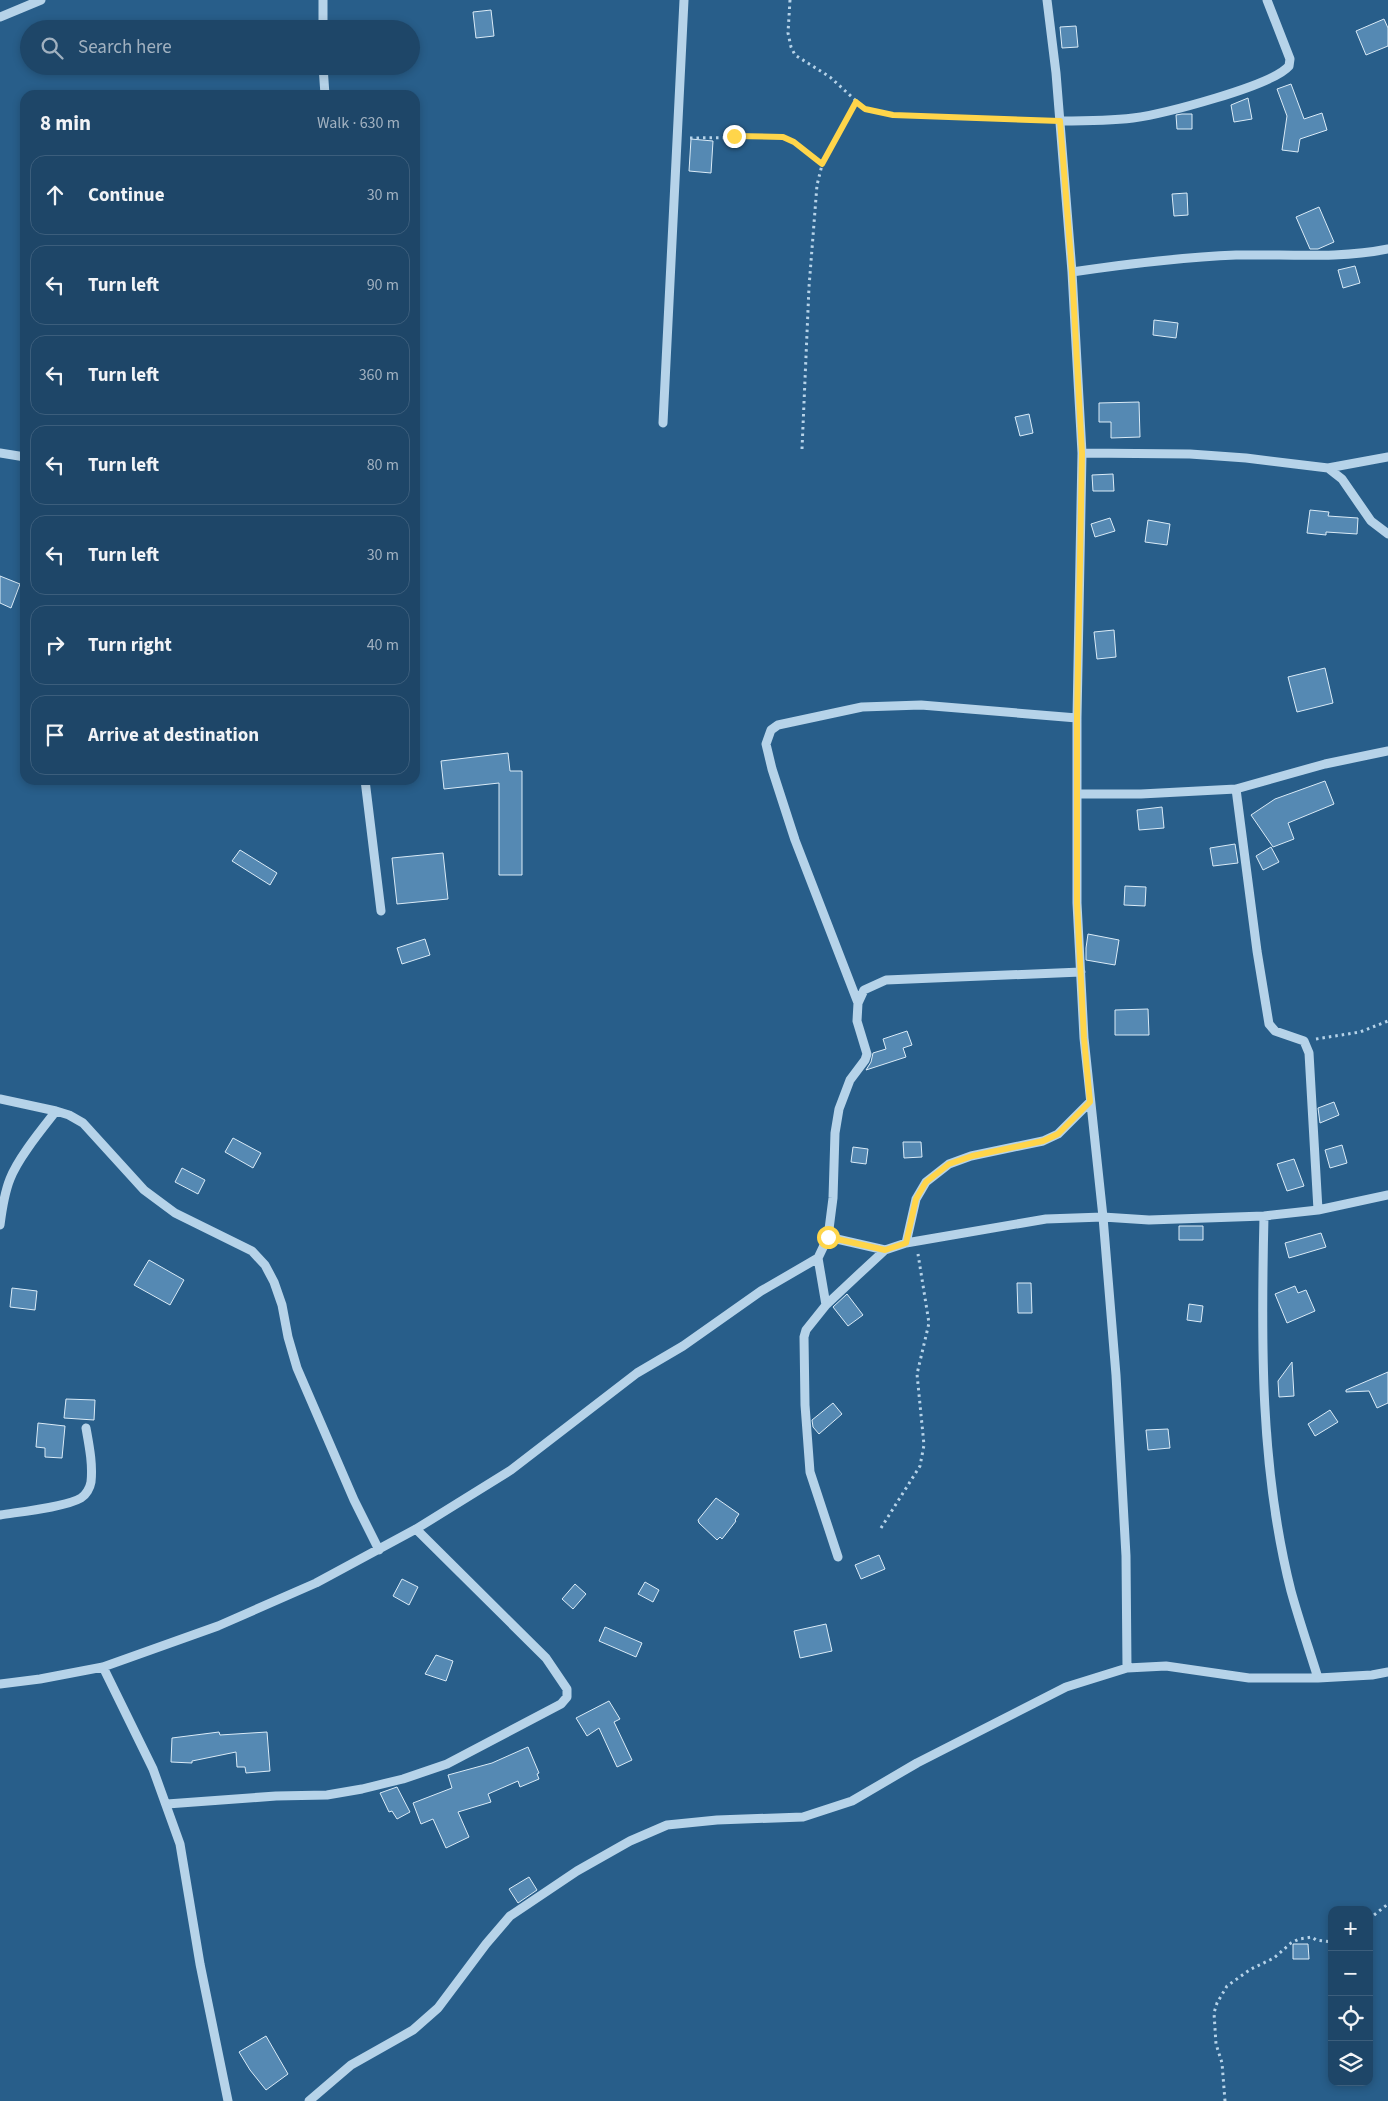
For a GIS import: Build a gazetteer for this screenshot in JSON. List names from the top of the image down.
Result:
{
  "page": {
    "search": "Search here",
    "heading": ["8 min", "Walk · 630 m"],
    "list": [
      ["Continue", "30 m"],
      ["Turn left", "90 m"],
      ["Turn left", "360 m"],
      ["Turn left", "80 m"],
      ["Turn left", "30 m"],
      ["Turn right", "40 m"],
      "Arrive at destination"
    ],
    "map_buttons": ["+", "−"]
  }
}
